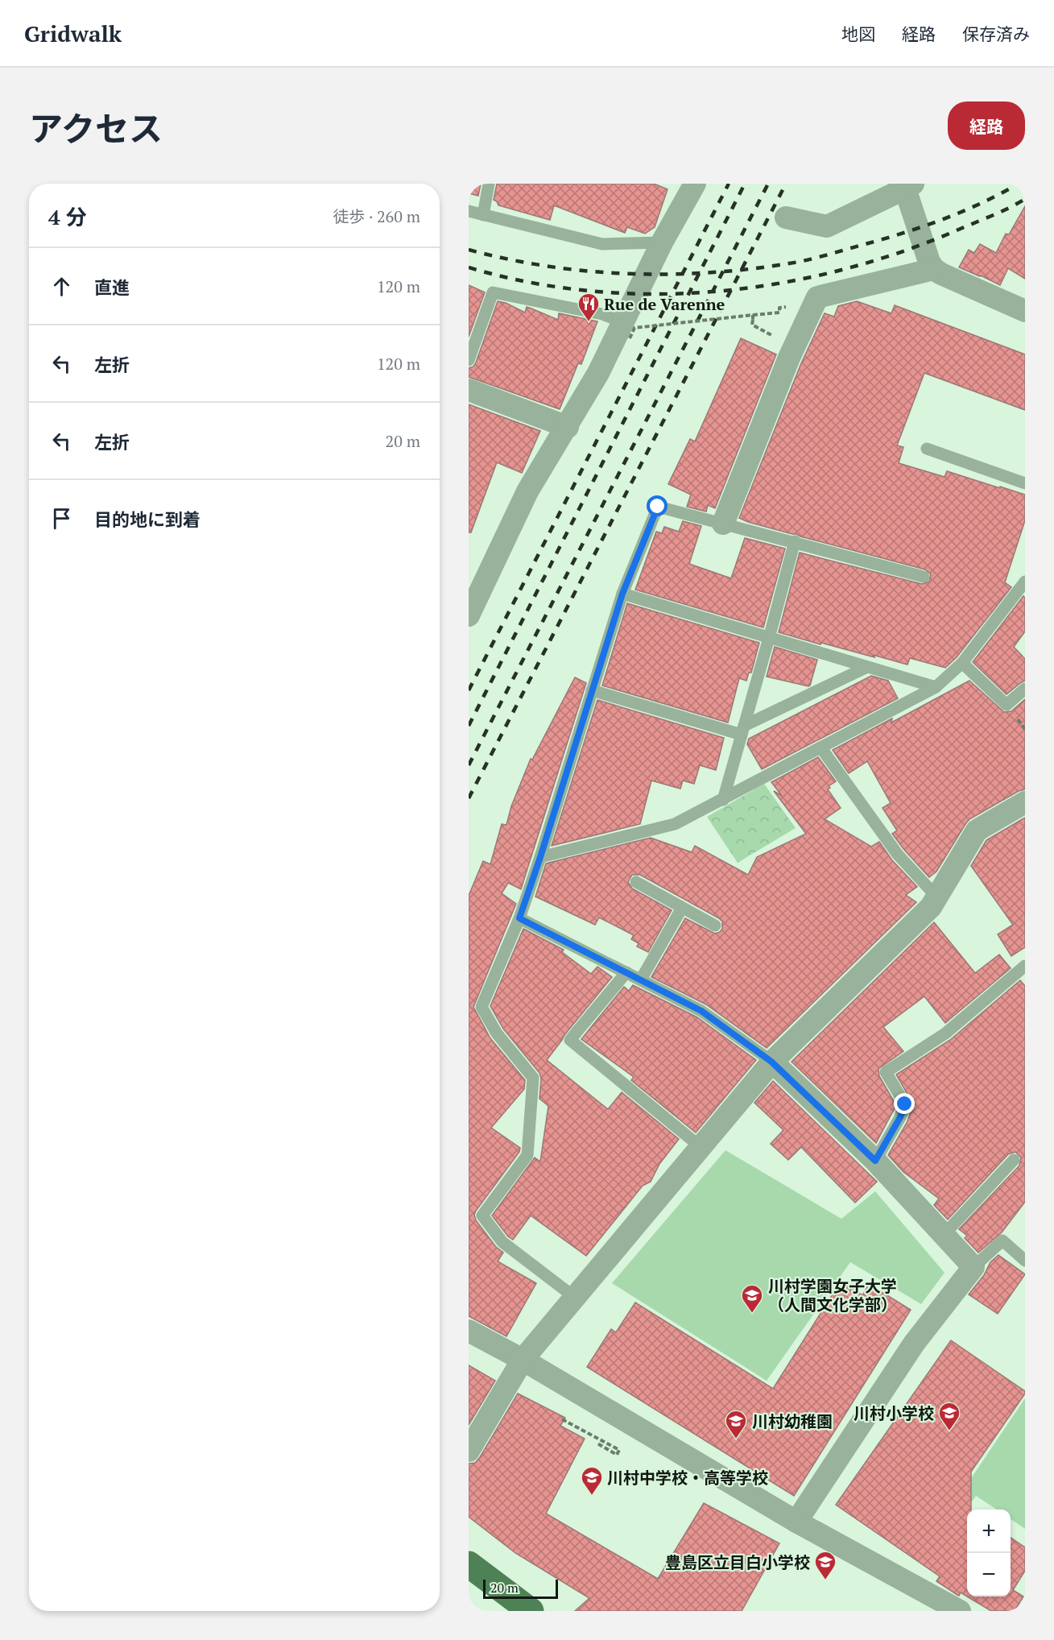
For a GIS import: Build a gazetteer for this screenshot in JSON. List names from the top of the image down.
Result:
{
  "places": {
    "restaurant": ["Rue de Varenne"],
    "school or university": [
      "川村学園女子大学 （人間文化学部）",
      "川村小学校",
      "川村幼稚園",
      "川村中学校・高等学校",
      "豊島区立目白小学校"
    ]
  },
  "scale_bar": "20 m",
  "page": {
    "header": "Gridwalk",
    "nav": ["地図", "経路", "保存済み"],
    "title": "アクセス",
    "buttons": "経路",
    "heading": ["4 分", "徒歩 · 260 m"],
    "list": [
      ["直進", "120 m"],
      ["左折", "120 m"],
      ["左折", "20 m"],
      "目的地に到着"
    ],
    "map_buttons": ["+", "−"],
    "scale": "20 m"
  }
}
